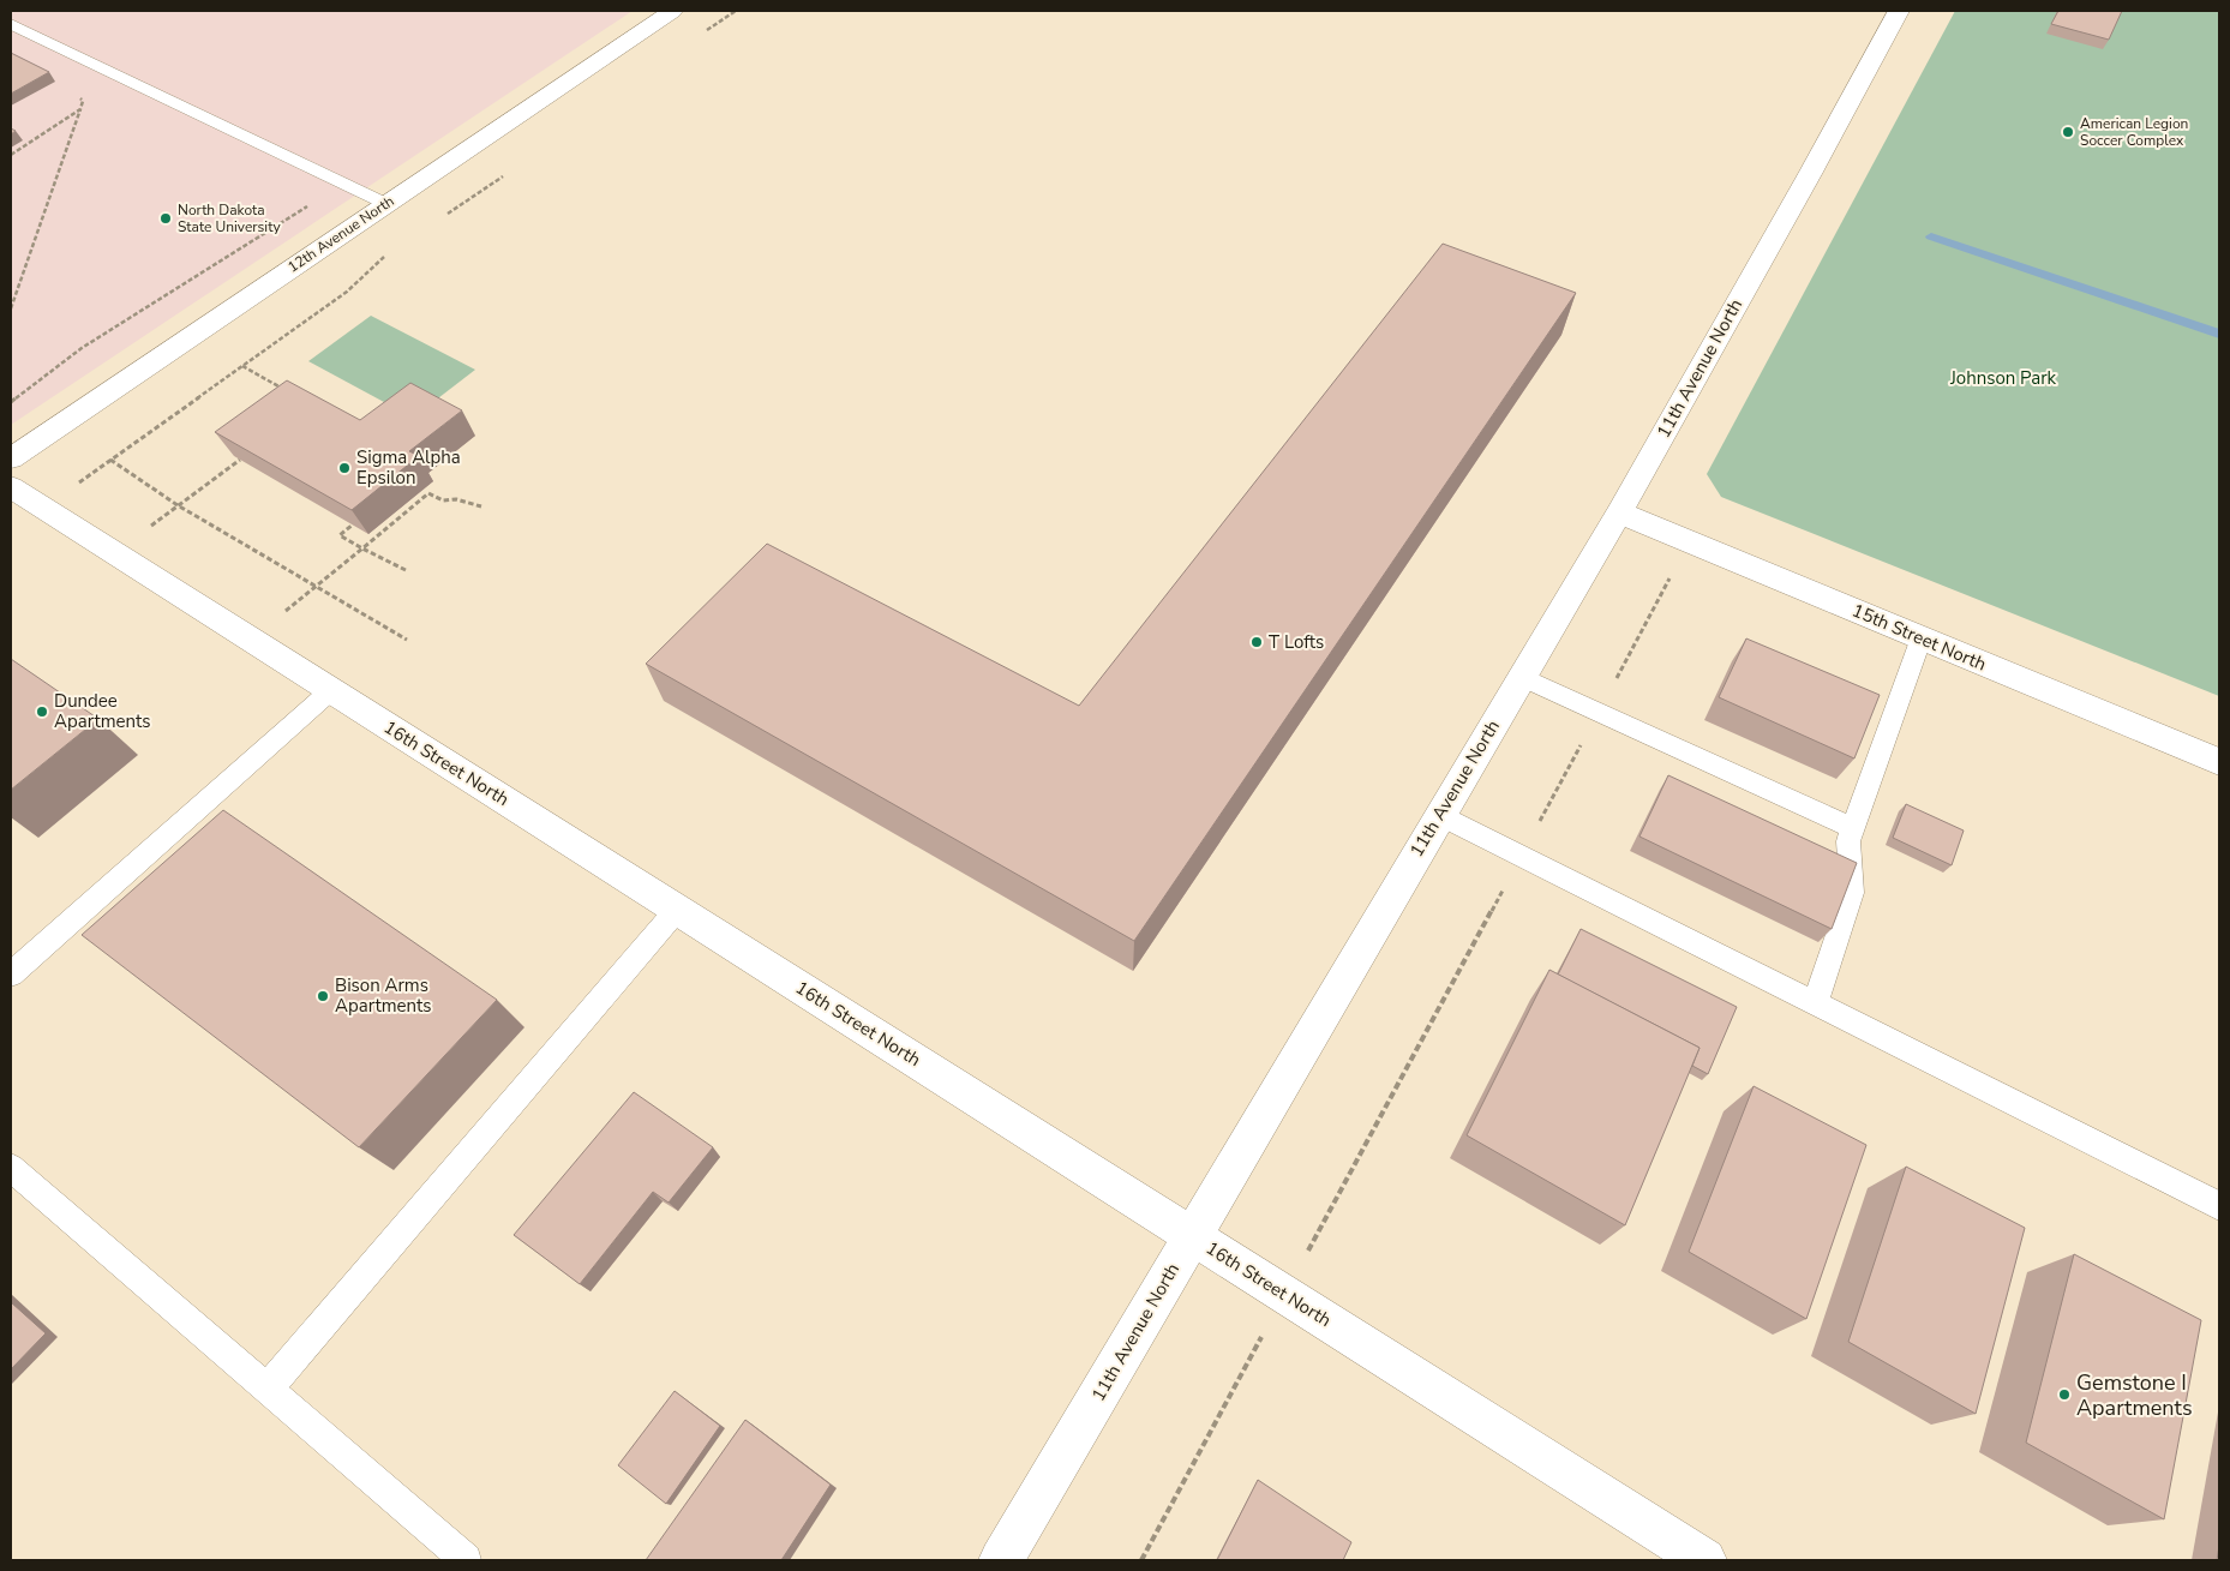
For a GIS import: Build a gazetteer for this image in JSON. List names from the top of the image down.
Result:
{
  "streets": {
    "street": [
      "12th Avenue North",
      "11th Avenue North",
      "15th Street North",
      "16th Street North"
    ]
  },
  "crossings": [
    ["11th Avenue North", "15th Street North"],
    ["11th Avenue North", "16th Street North"]
  ],
  "parks": ["Johnson Park"],
  "places": [
    "American Legion Soccer Complex",
    "North Dakota State University",
    "Sigma Alpha Epsilon",
    "T Lofts",
    "Dundee Apartments",
    "Bison Arms Apartments",
    "Gemstone I Apartments"
  ]
}
